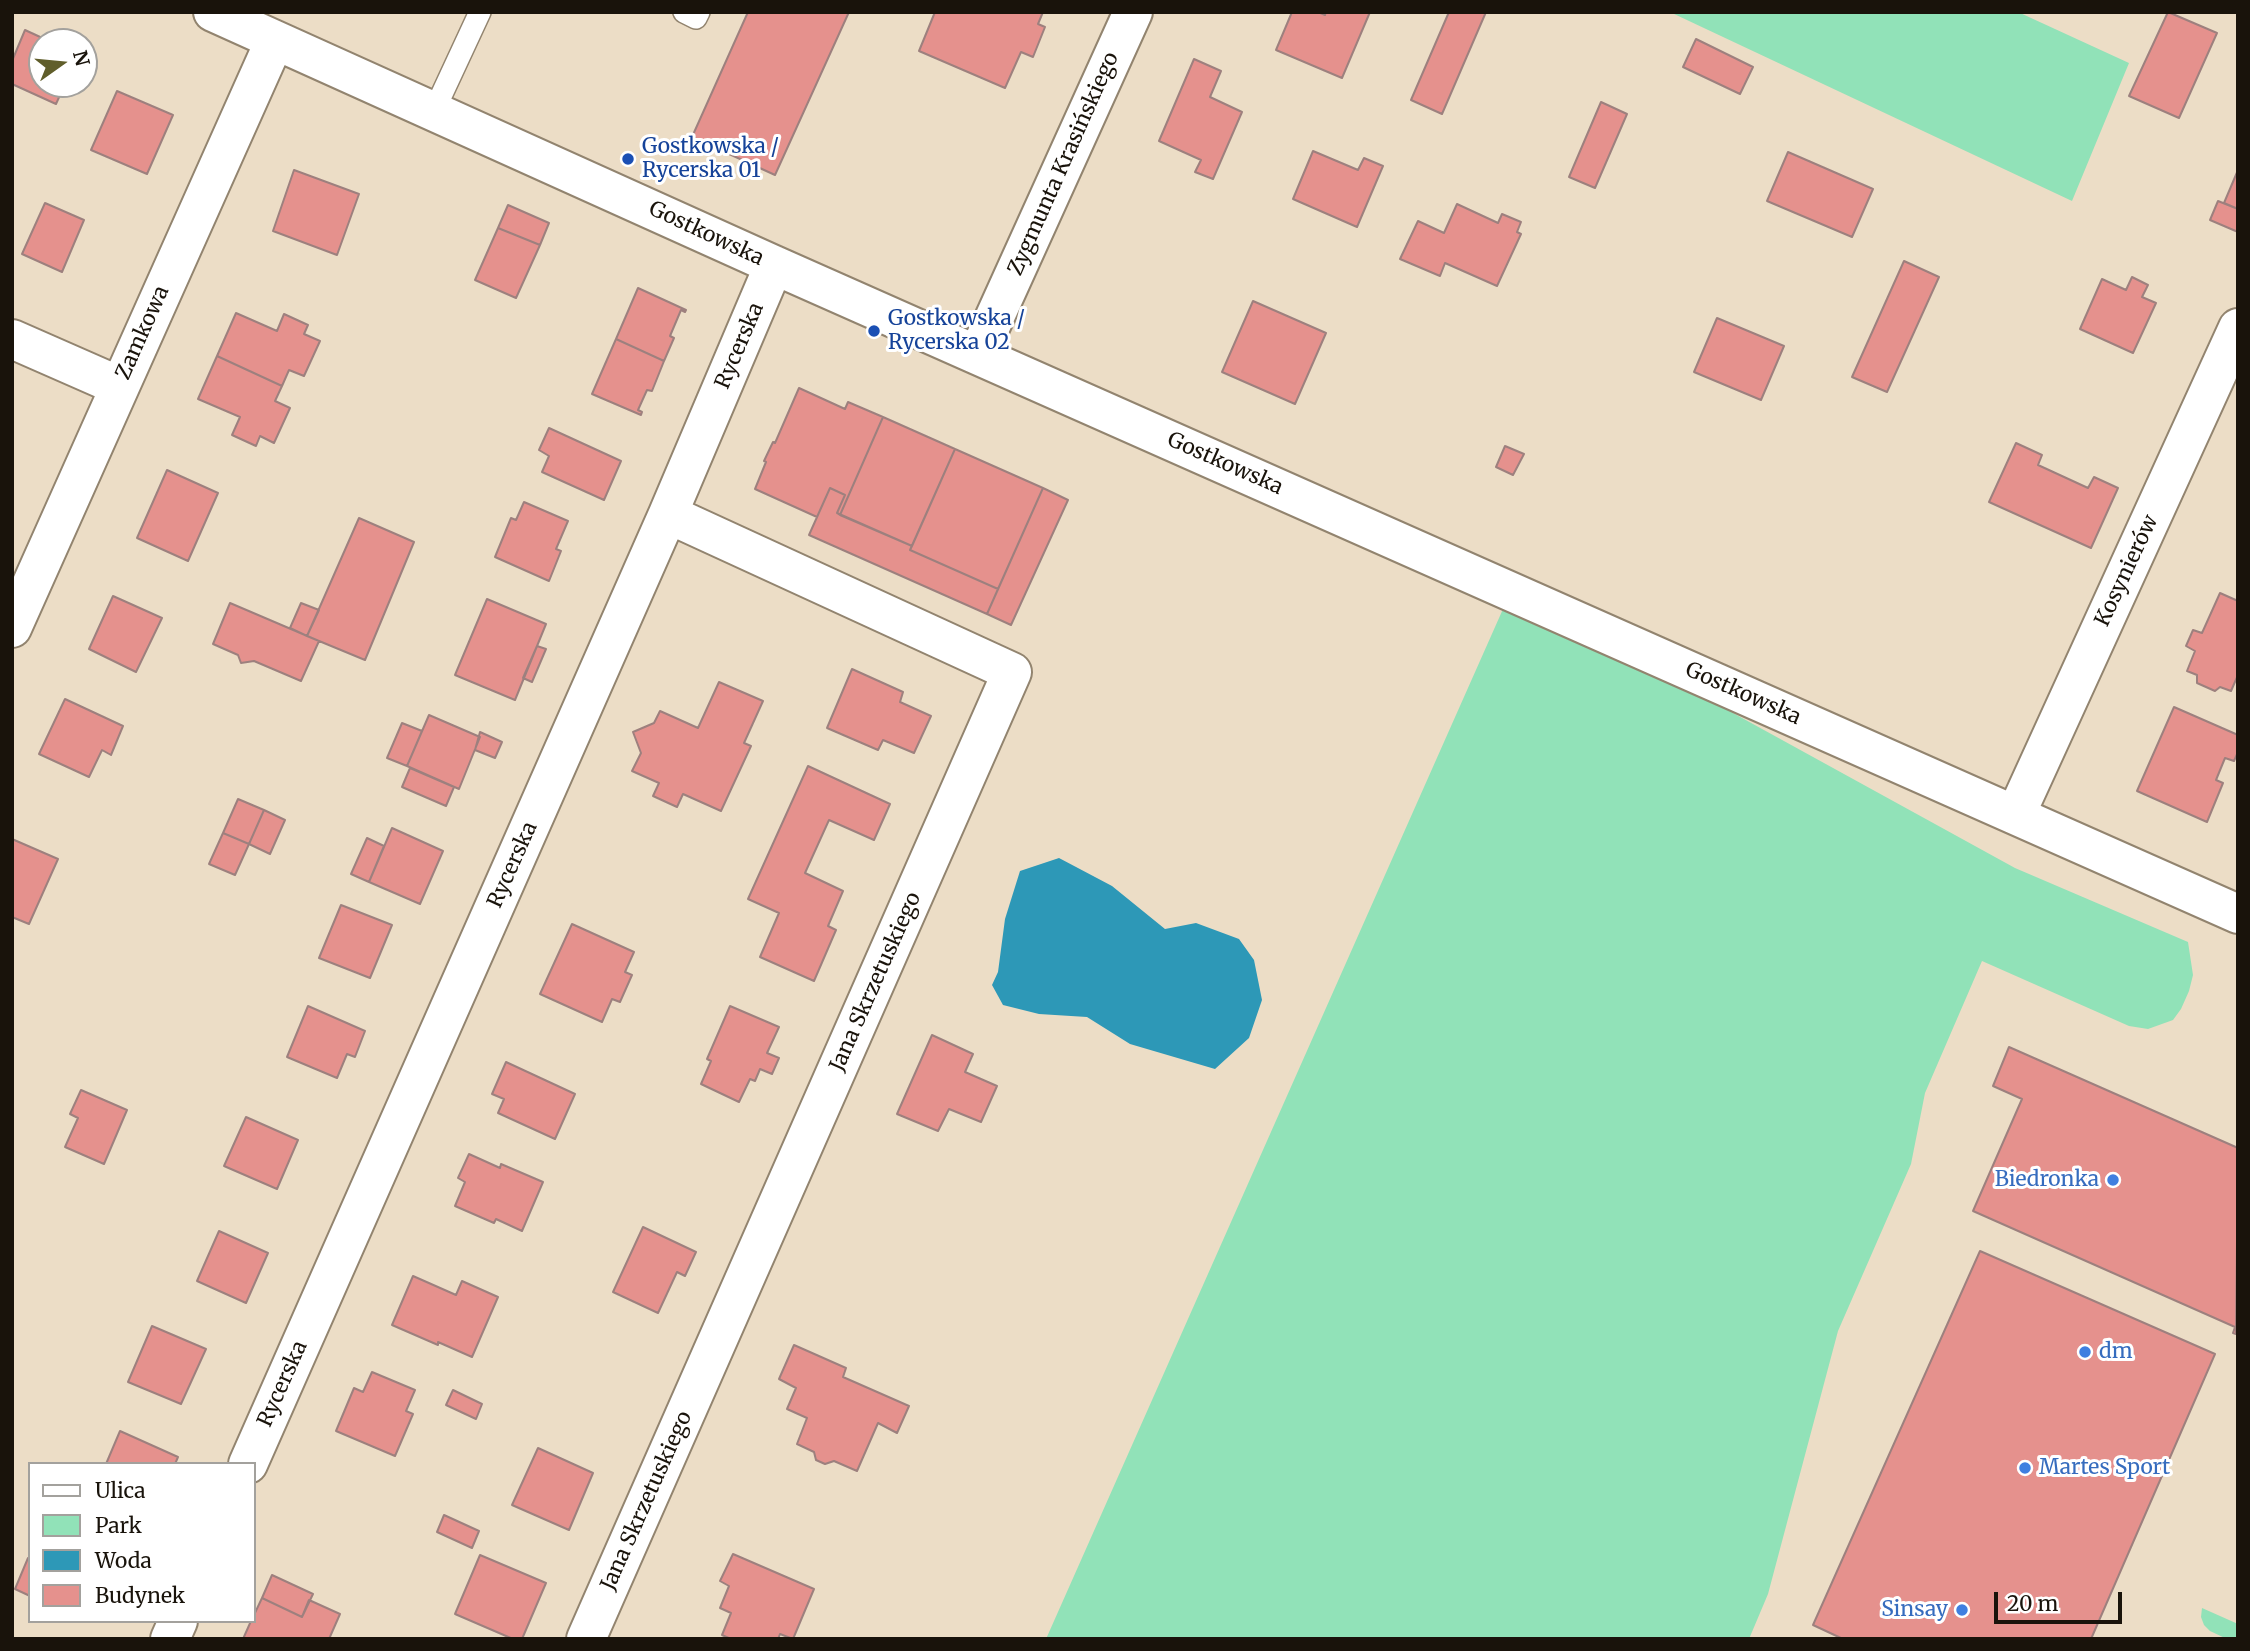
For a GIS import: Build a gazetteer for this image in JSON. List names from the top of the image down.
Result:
{
  "streets": {
    "street": [
      "Zygmunta Krasińskiego",
      "Gostkowska",
      "Zamkowa",
      "Rycerska",
      "Kosynierów",
      "Jana Skrzetuskiego"
    ]
  },
  "crossings": [
    ["Zygmunta Krasińskiego", "Gostkowska"],
    ["Gostkowska", "Zamkowa"],
    ["Gostkowska", "Rycerska"],
    ["Gostkowska", "Kosynierów"],
    ["Rycerska", "Jana Skrzetuskiego"]
  ],
  "places": [
    "Gostkowska / Rycerska 01",
    "Gostkowska / Rycerska 02",
    "Biedronka",
    "dm",
    "Martes Sport",
    "Sinsay"
  ],
  "legend": [
    "Ulica",
    "Park",
    "Woda",
    "Budynek"
  ],
  "scale_bar": "20 m",
  "north": "right"
}
